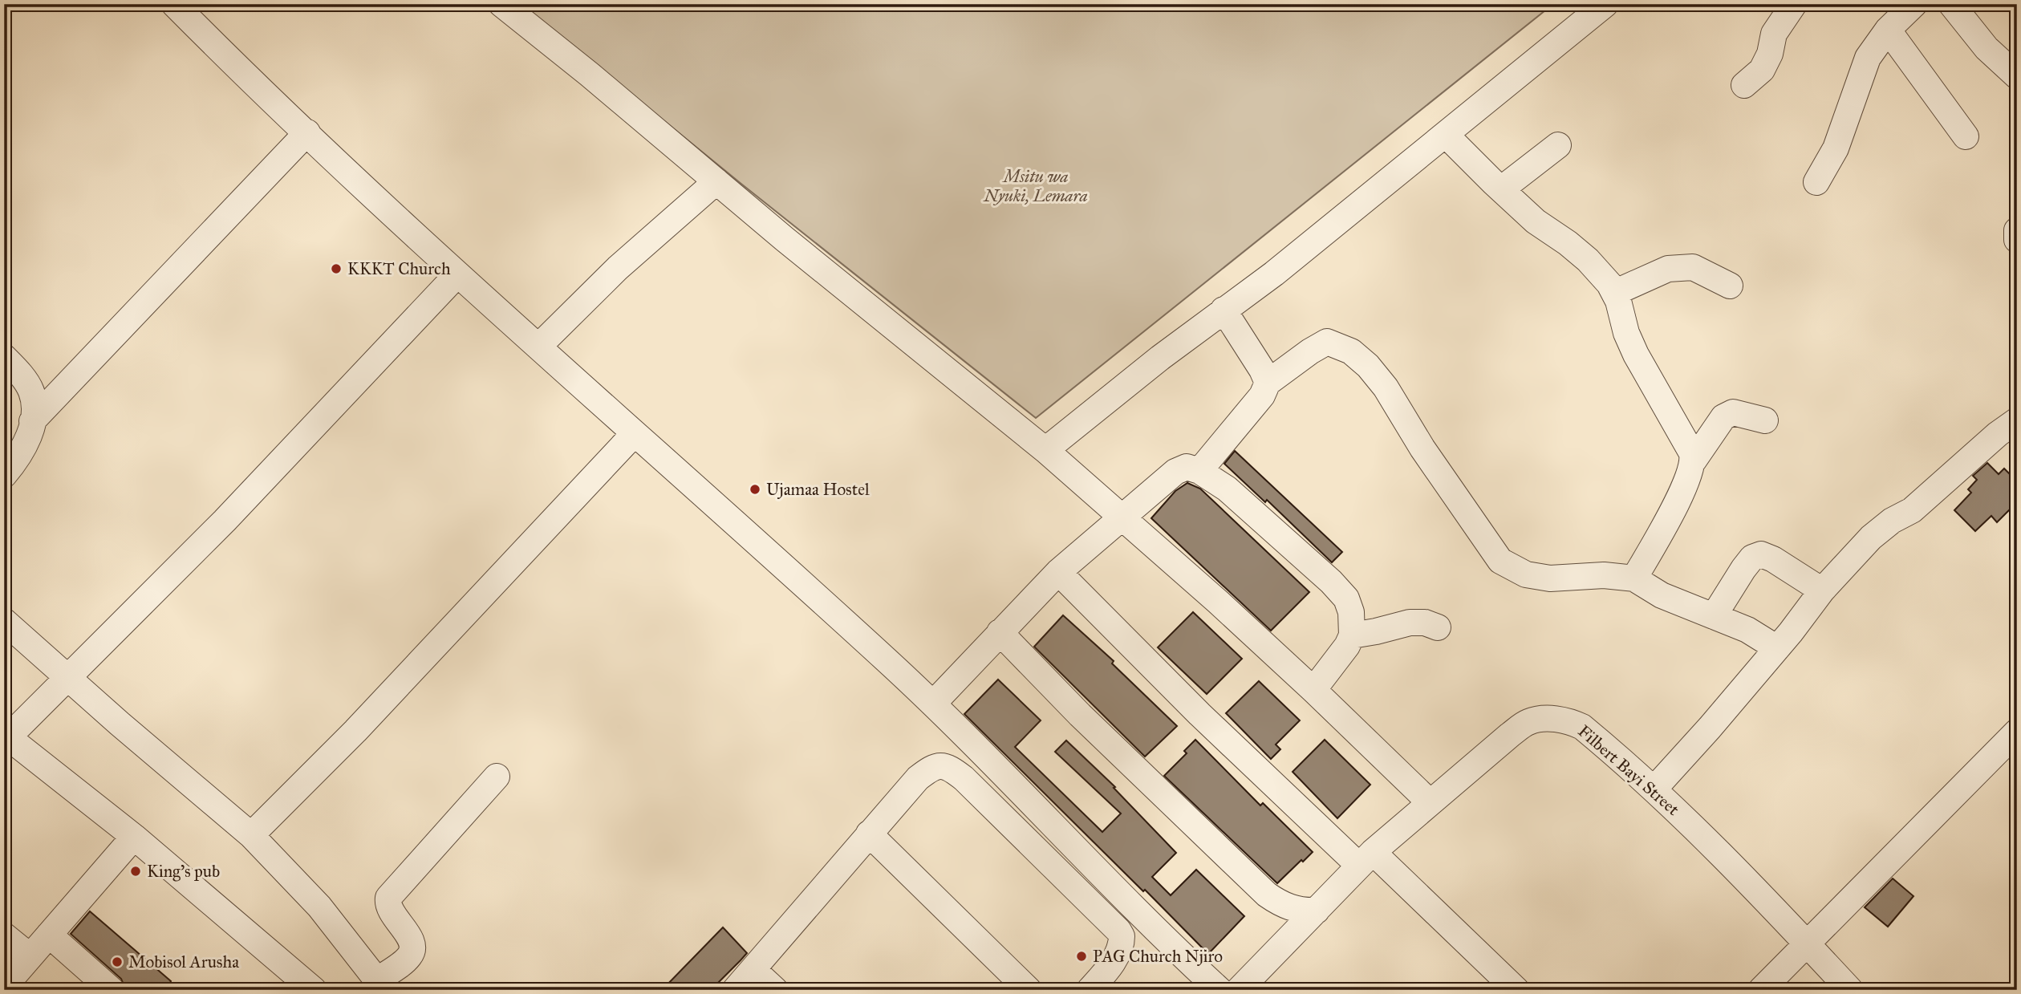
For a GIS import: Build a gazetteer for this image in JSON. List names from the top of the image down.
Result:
{
  "streets": {
    "street": ["Filbert Bayi Street"]
  },
  "parks": ["Msitu wa Nyuki, Lemara"],
  "places": [
    "KKKT Church",
    "Ujamaa Hostel",
    "King's pub",
    "PAG Church Njiro",
    "Mobisol Arusha"
  ]
}
